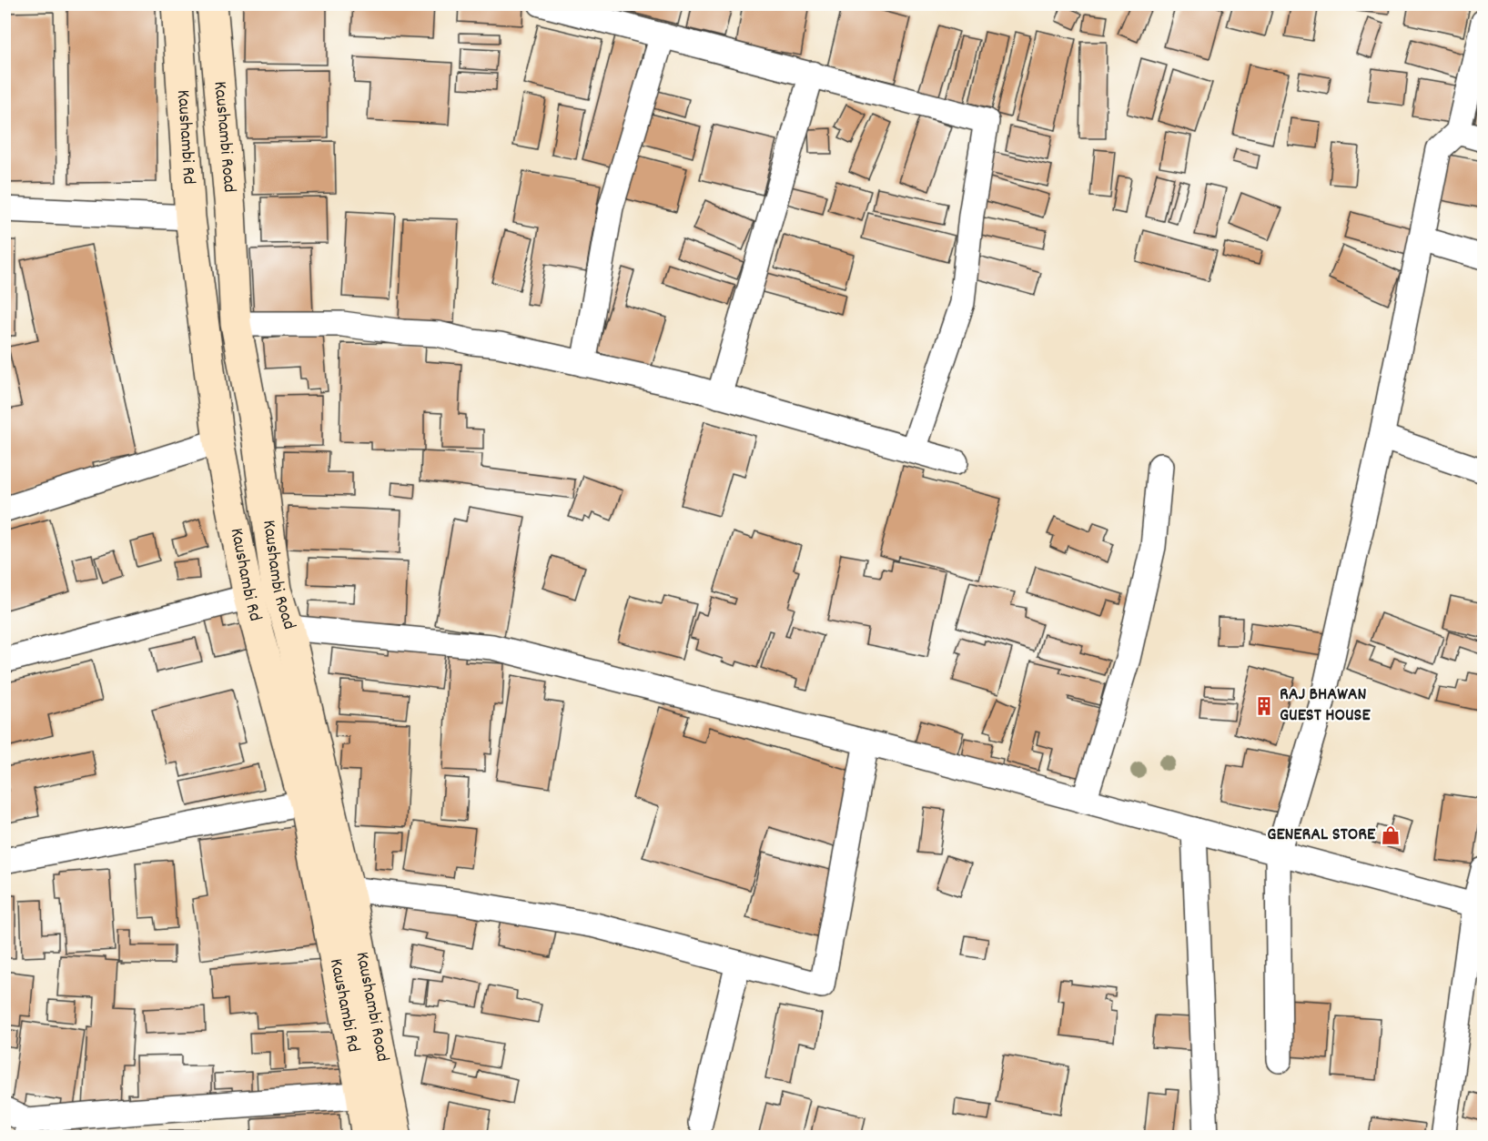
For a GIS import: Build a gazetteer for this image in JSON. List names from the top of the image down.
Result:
{
  "streets": {
    "main road": ["Kaushambi Road", "Kaushambi Rd"]
  },
  "crossings": [
    ["Kaushambi Road", "Kaushambi Rd"]
  ],
  "places": {
    "building": ["RAJ BHAWAN GUEST HOUSE"],
    "shop": ["GENERAL STORE"]
  }
}
